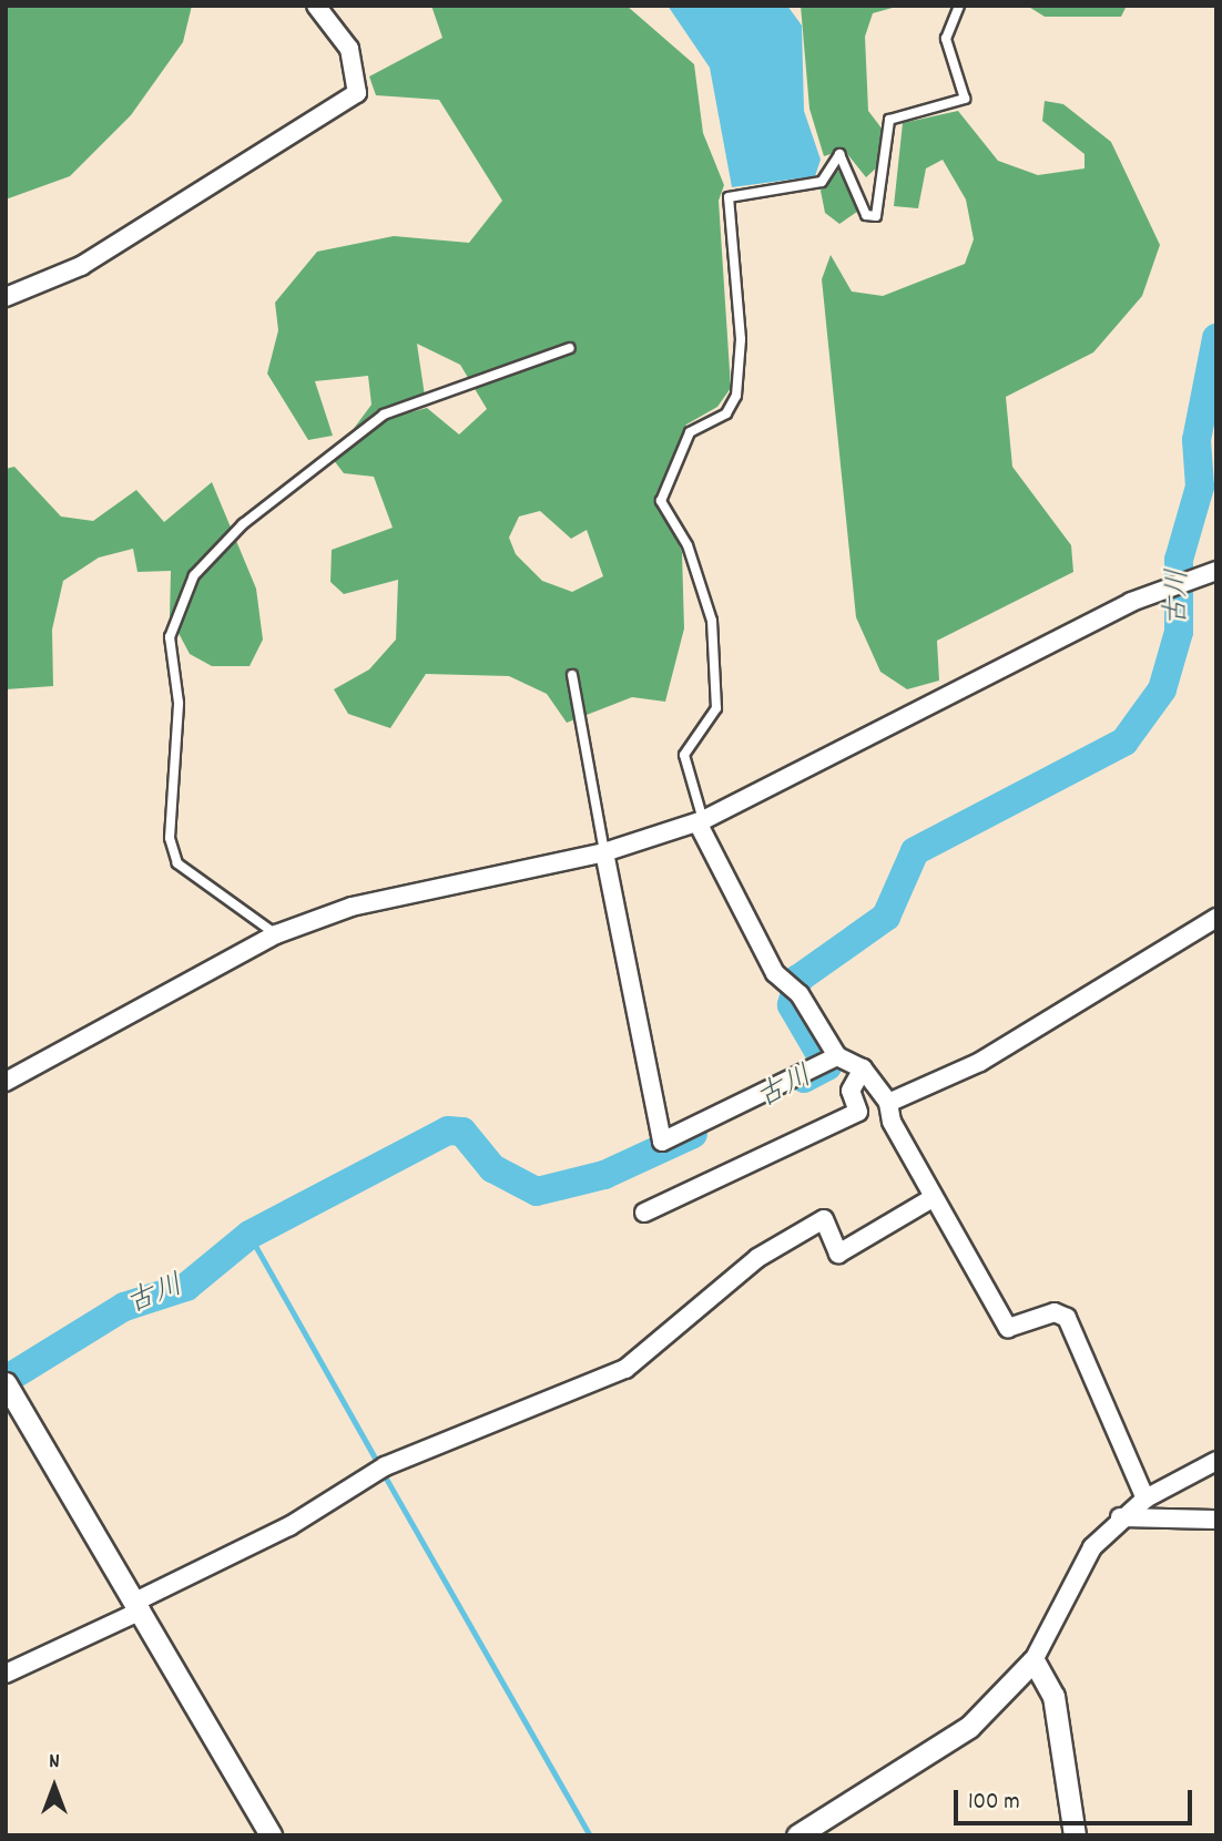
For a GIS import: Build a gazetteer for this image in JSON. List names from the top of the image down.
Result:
{
  "water": ["古川"],
  "scale_bar": "100 m",
  "north": "top"
}
